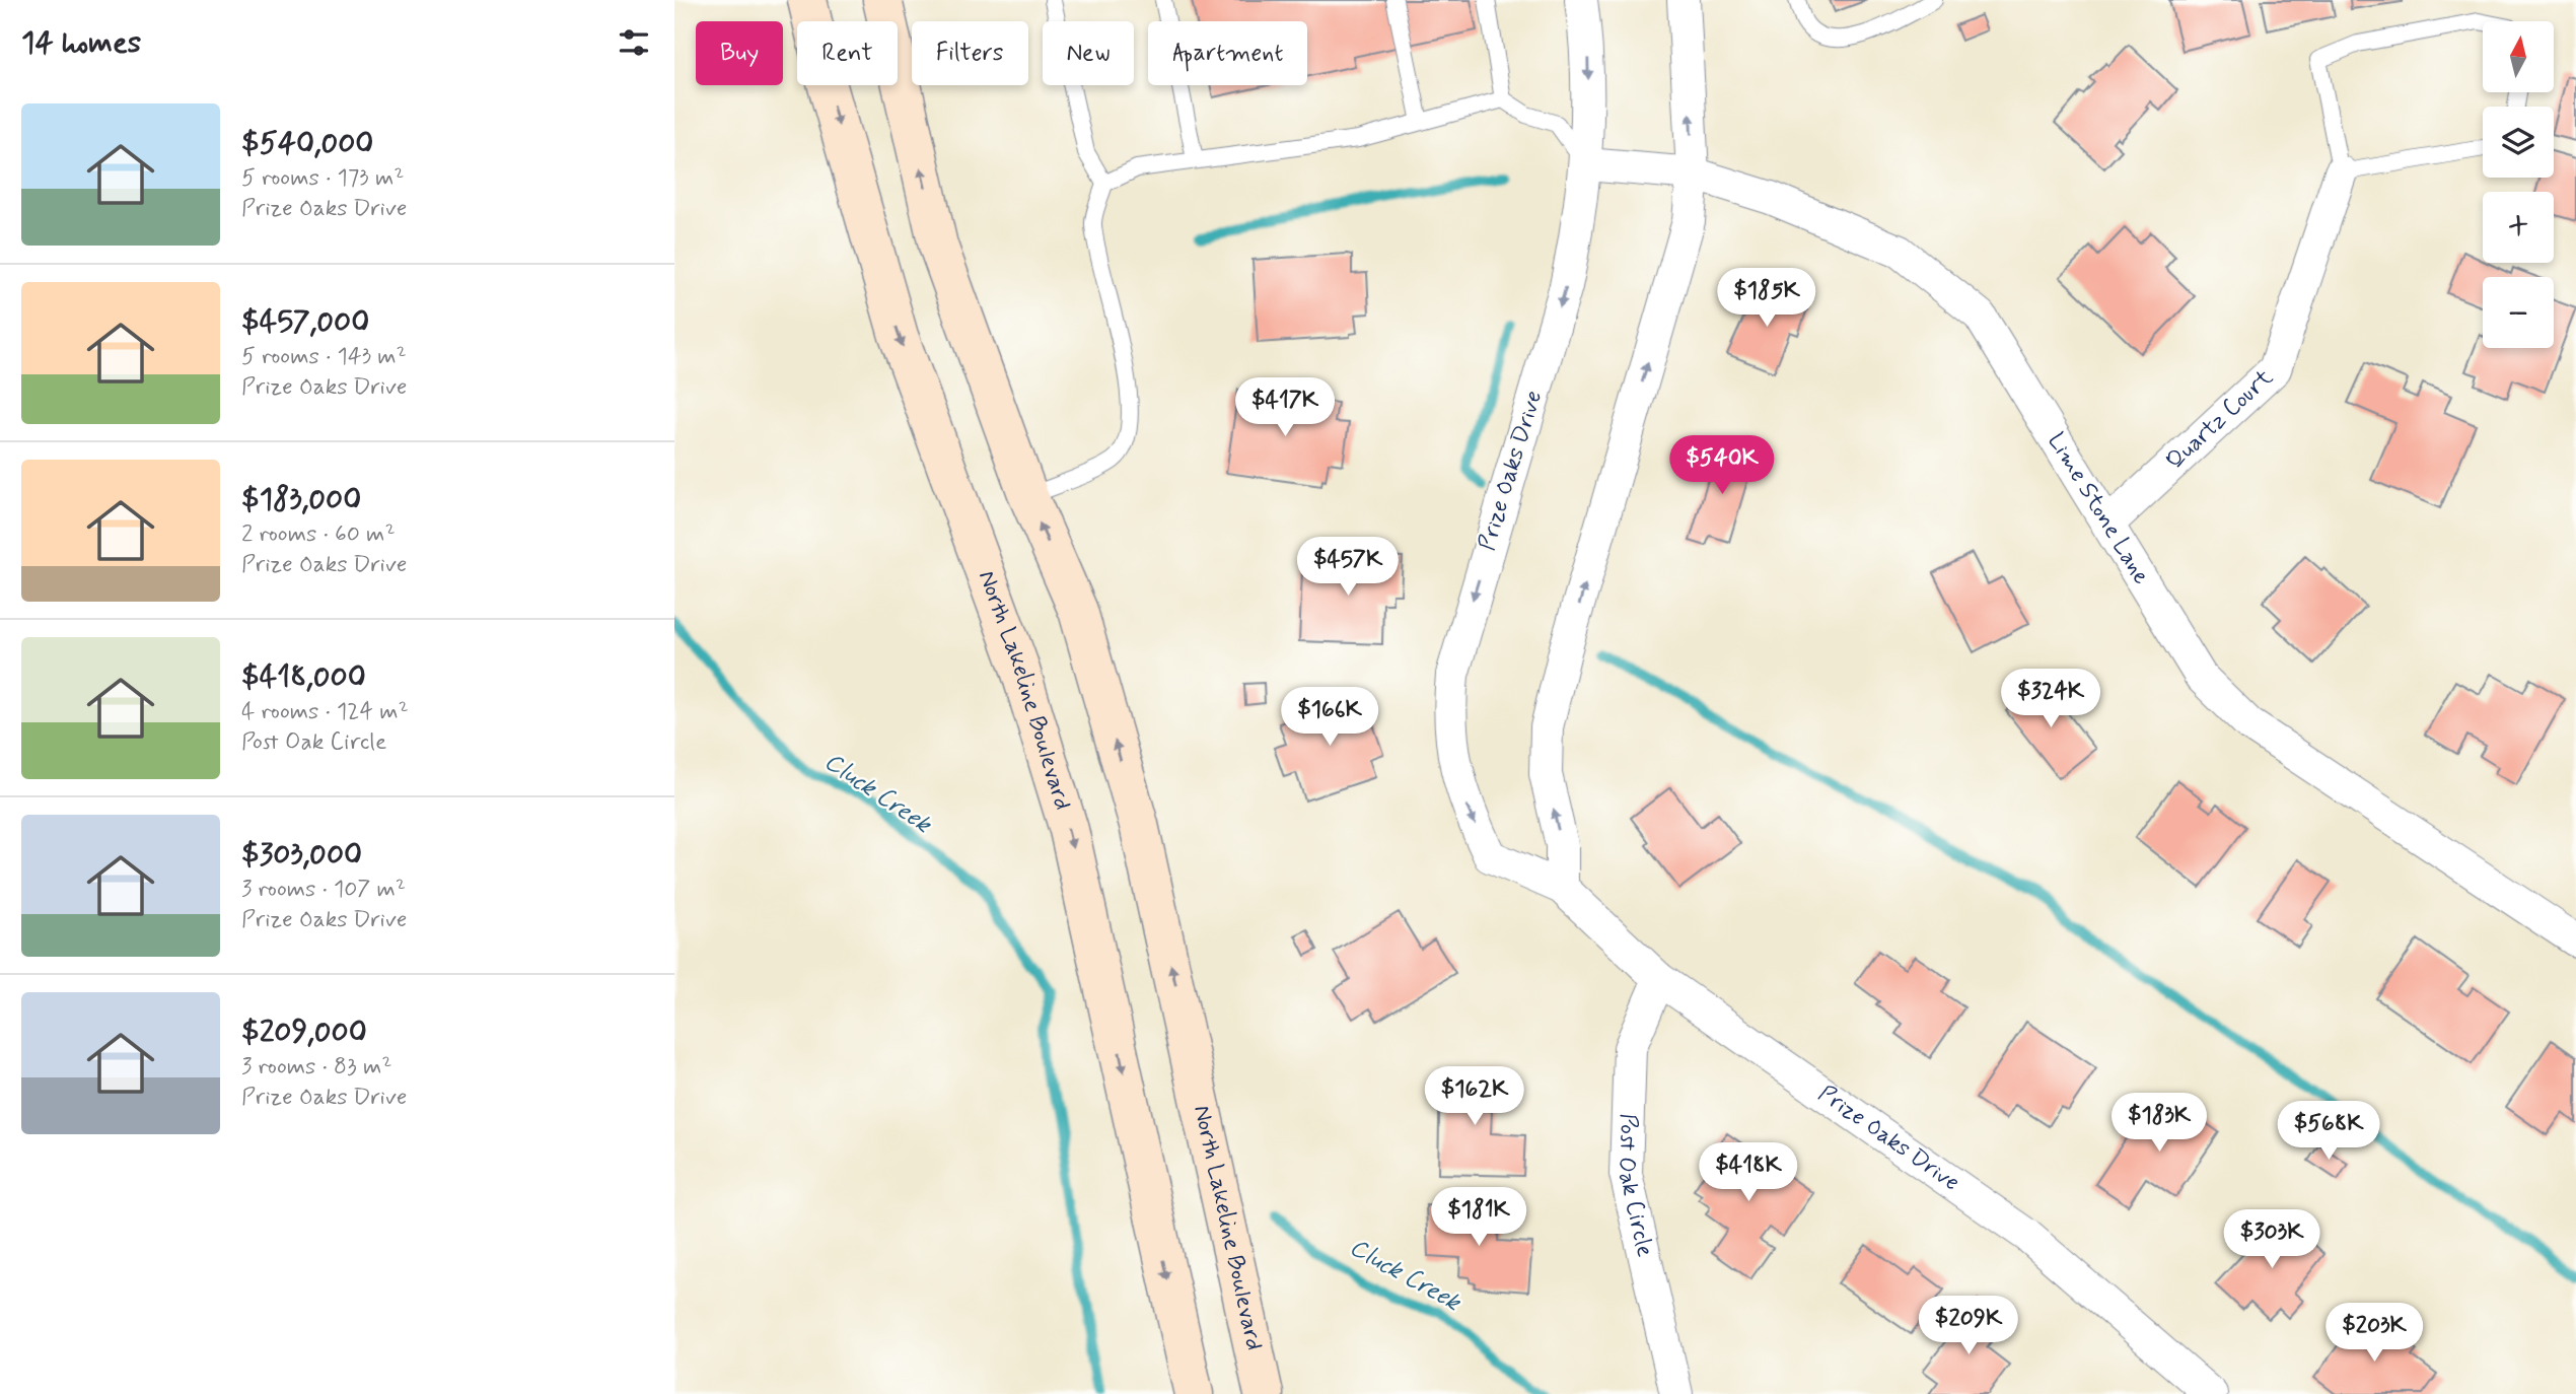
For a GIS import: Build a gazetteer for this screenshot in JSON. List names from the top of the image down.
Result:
{
  "streets": {
    "main road": ["North Lakeline Boulevard"],
    "street": [
      "Quartz Court",
      "Prize Oaks Drive",
      "Lime Stone Lane",
      "Post Oak Circle"
    ]
  },
  "crossings": [
    ["Quartz Court", "Lime Stone Lane"],
    ["Prize Oaks Drive", "Lime Stone Lane"],
    ["Prize Oaks Drive", "Post Oak Circle"]
  ],
  "water": ["Cluck Creek"],
  "north": "top",
  "page": {
    "heading": "14 homes",
    "map_buttons": ["+", "−"],
    "chip": [
      "Buy",
      "Rent",
      "Filters",
      "New",
      "Apartment"
    ],
    "list": [
      {
        "name": "$540,000",
        "note": "5 rooms · 173 m² · Prize Oaks Drive"
      },
      {
        "name": "$457,000",
        "note": "5 rooms · 143 m² · Prize Oaks Drive"
      },
      {
        "name": "$183,000",
        "note": "2 rooms · 60 m² · Prize Oaks Drive"
      },
      {
        "name": "$418,000",
        "note": "4 rooms · 124 m² · Post Oak Circle"
      },
      {
        "name": "$303,000",
        "note": "3 rooms · 107 m² · Prize Oaks Drive"
      },
      {
        "name": "$209,000",
        "note": "3 rooms · 83 m² · Prize Oaks Drive"
      }
    ],
    "price": [
      "$185K",
      "$417K",
      "$540K",
      "$457K",
      "$324K",
      "$166K",
      "$162K",
      "$183K",
      "$568K",
      "$418K",
      "$181K",
      "$303K",
      "$209K",
      "$203K"
    ]
  }
}
